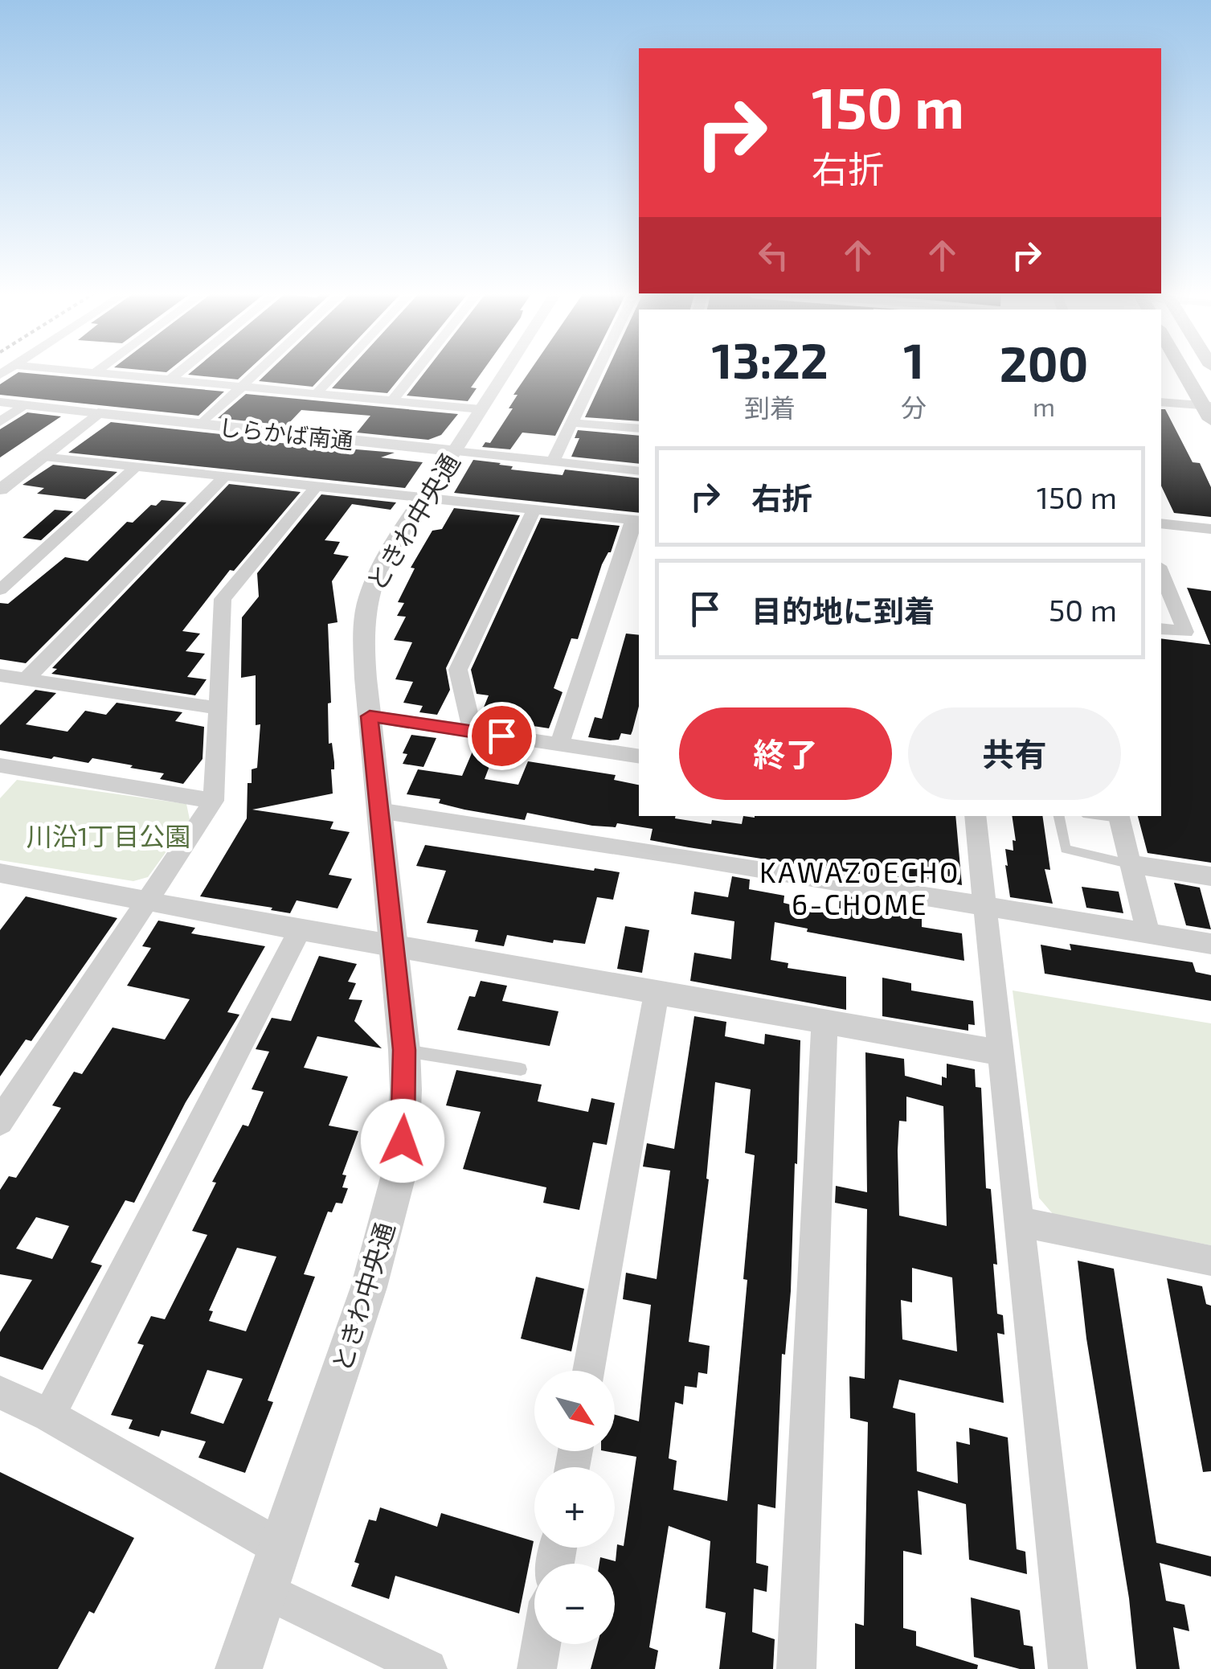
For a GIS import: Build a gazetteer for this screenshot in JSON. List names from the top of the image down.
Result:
{
  "streets": {
    "street": ["しらかば南通", "ときわ中央通"]
  },
  "crossings": [
    ["しらかば南通", "ときわ中央通"]
  ],
  "districts": ["KAWAZOECHO 6-CHOME"],
  "parks": ["川沿1丁目公園"],
  "north": "bottom right",
  "page": {
    "turn": ["150 m", "右折"],
    "eta": [
      "13:22",
      "到着",
      "1",
      "分",
      "200",
      "m"
    ],
    "list": [
      {
        "name": "右折",
        "value": "150 m"
      },
      {
        "name": "目的地に到着",
        "value": "50 m"
      }
    ],
    "buttons": ["終了", "共有"],
    "map_buttons": ["+", "−"]
  }
}
